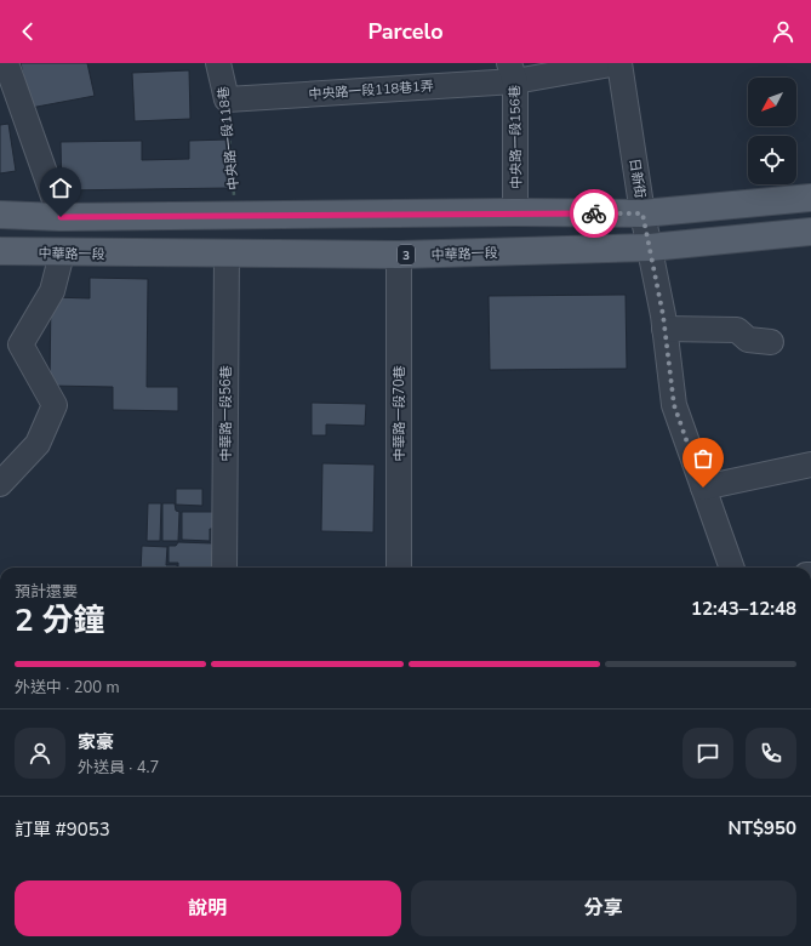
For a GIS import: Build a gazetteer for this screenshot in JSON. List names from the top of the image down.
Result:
{
  "streets": {
    "main road": ["中華路一段", "3"],
    "street": [
      "中央路一段118巷1弄",
      "中央路一段156巷",
      "中央路一段118巷",
      "日新街",
      "中華路一段56巷",
      "中華路一段70巷"
    ]
  },
  "crossings": [
    ["中央路一段118巷1弄", "中央路一段156巷"],
    ["中央路一段118巷1弄", "中央路一段118巷"],
    ["中央路一段118巷1弄", "日新街"],
    ["日新街", "中華路一段"],
    ["中華路一段", "中華路一段56巷"],
    ["中華路一段", "中華路一段70巷"]
  ],
  "north": "bottom left",
  "page": {
    "header": "Parcelo",
    "heading": ["2 分鐘", "預計還要", "12:43–12:48"],
    "panel": [
      "家豪",
      "外送員 · 4.7",
      "訂單 #9053",
      "NT$950"
    ],
    "bar": "外送中 · 200 m",
    "buttons": ["說明", "分享"]
  }
}
